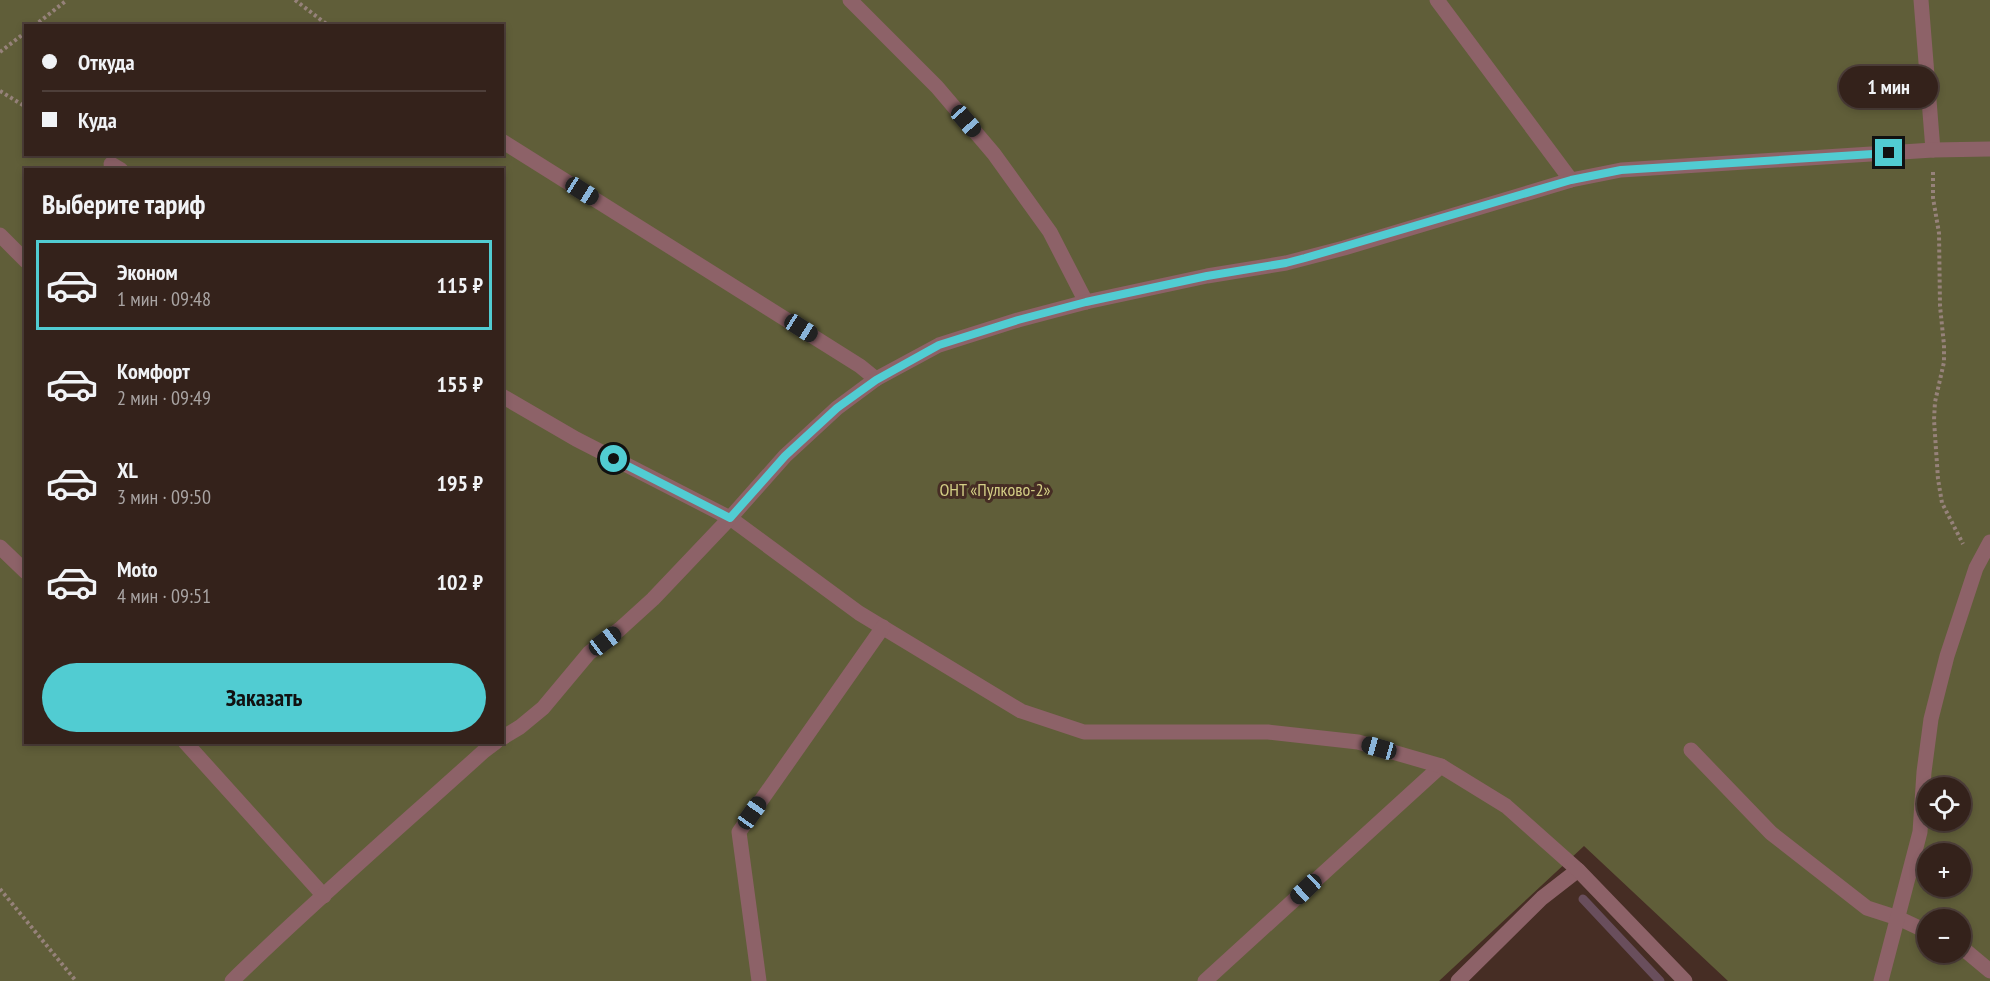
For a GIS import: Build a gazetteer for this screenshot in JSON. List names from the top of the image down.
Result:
{
  "parks": ["ОНТ «Пулково-2»"],
  "page": {
    "banner": ["Откуда", "Куда"],
    "bubble": "1 мин",
    "heading": "Выберите тариф",
    "list": [
      {
        "name": "Эконом",
        "note": "1 мин · 09:48",
        "value": "115 ₽"
      },
      {
        "name": "Комфорт",
        "note": "2 мин · 09:49",
        "value": "155 ₽"
      },
      {
        "name": "XL",
        "note": "3 мин · 09:50",
        "value": "195 ₽"
      },
      {
        "name": "Moto",
        "note": "4 мин · 09:51",
        "value": "102 ₽"
      }
    ],
    "buttons": "Заказать",
    "map_buttons": ["+", "−"]
  }
}
